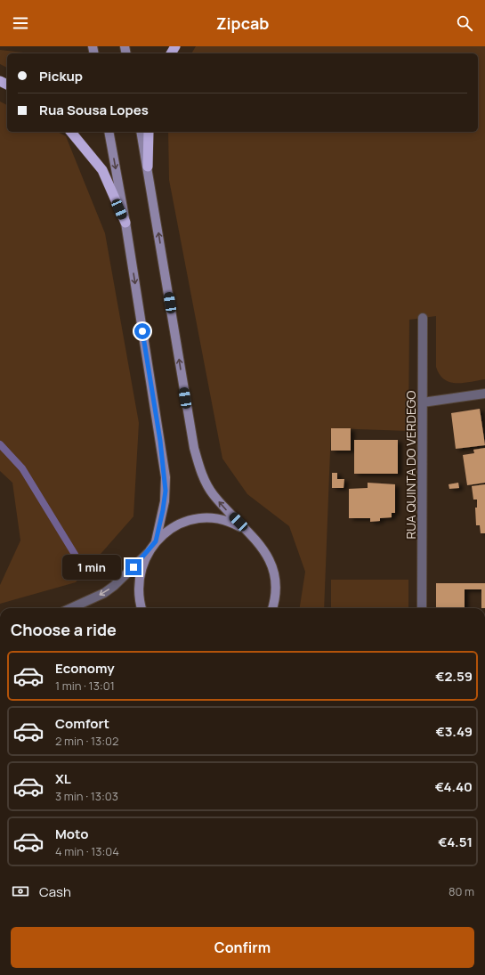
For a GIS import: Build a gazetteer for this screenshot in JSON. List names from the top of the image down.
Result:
{
  "streets": {
    "street": ["RUA QUINTA DO VERDEGO"]
  },
  "page": {
    "header": "Zipcab",
    "banner": ["Pickup", "Rua Sousa Lopes"],
    "bubble": "1 min",
    "heading": "Choose a ride",
    "list": [
      {
        "name": "Economy",
        "note": "1 min · 13:01",
        "value": "€2.59"
      },
      {
        "name": "Comfort",
        "note": "2 min · 13:02",
        "value": "€3.49"
      },
      {
        "name": "XL",
        "note": "3 min · 13:03",
        "value": "€4.40"
      },
      {
        "name": "Moto",
        "note": "4 min · 13:04",
        "value": "€4.51"
      }
    ],
    "pay": ["Cash", "80 m"],
    "buttons": "Confirm"
  }
}
